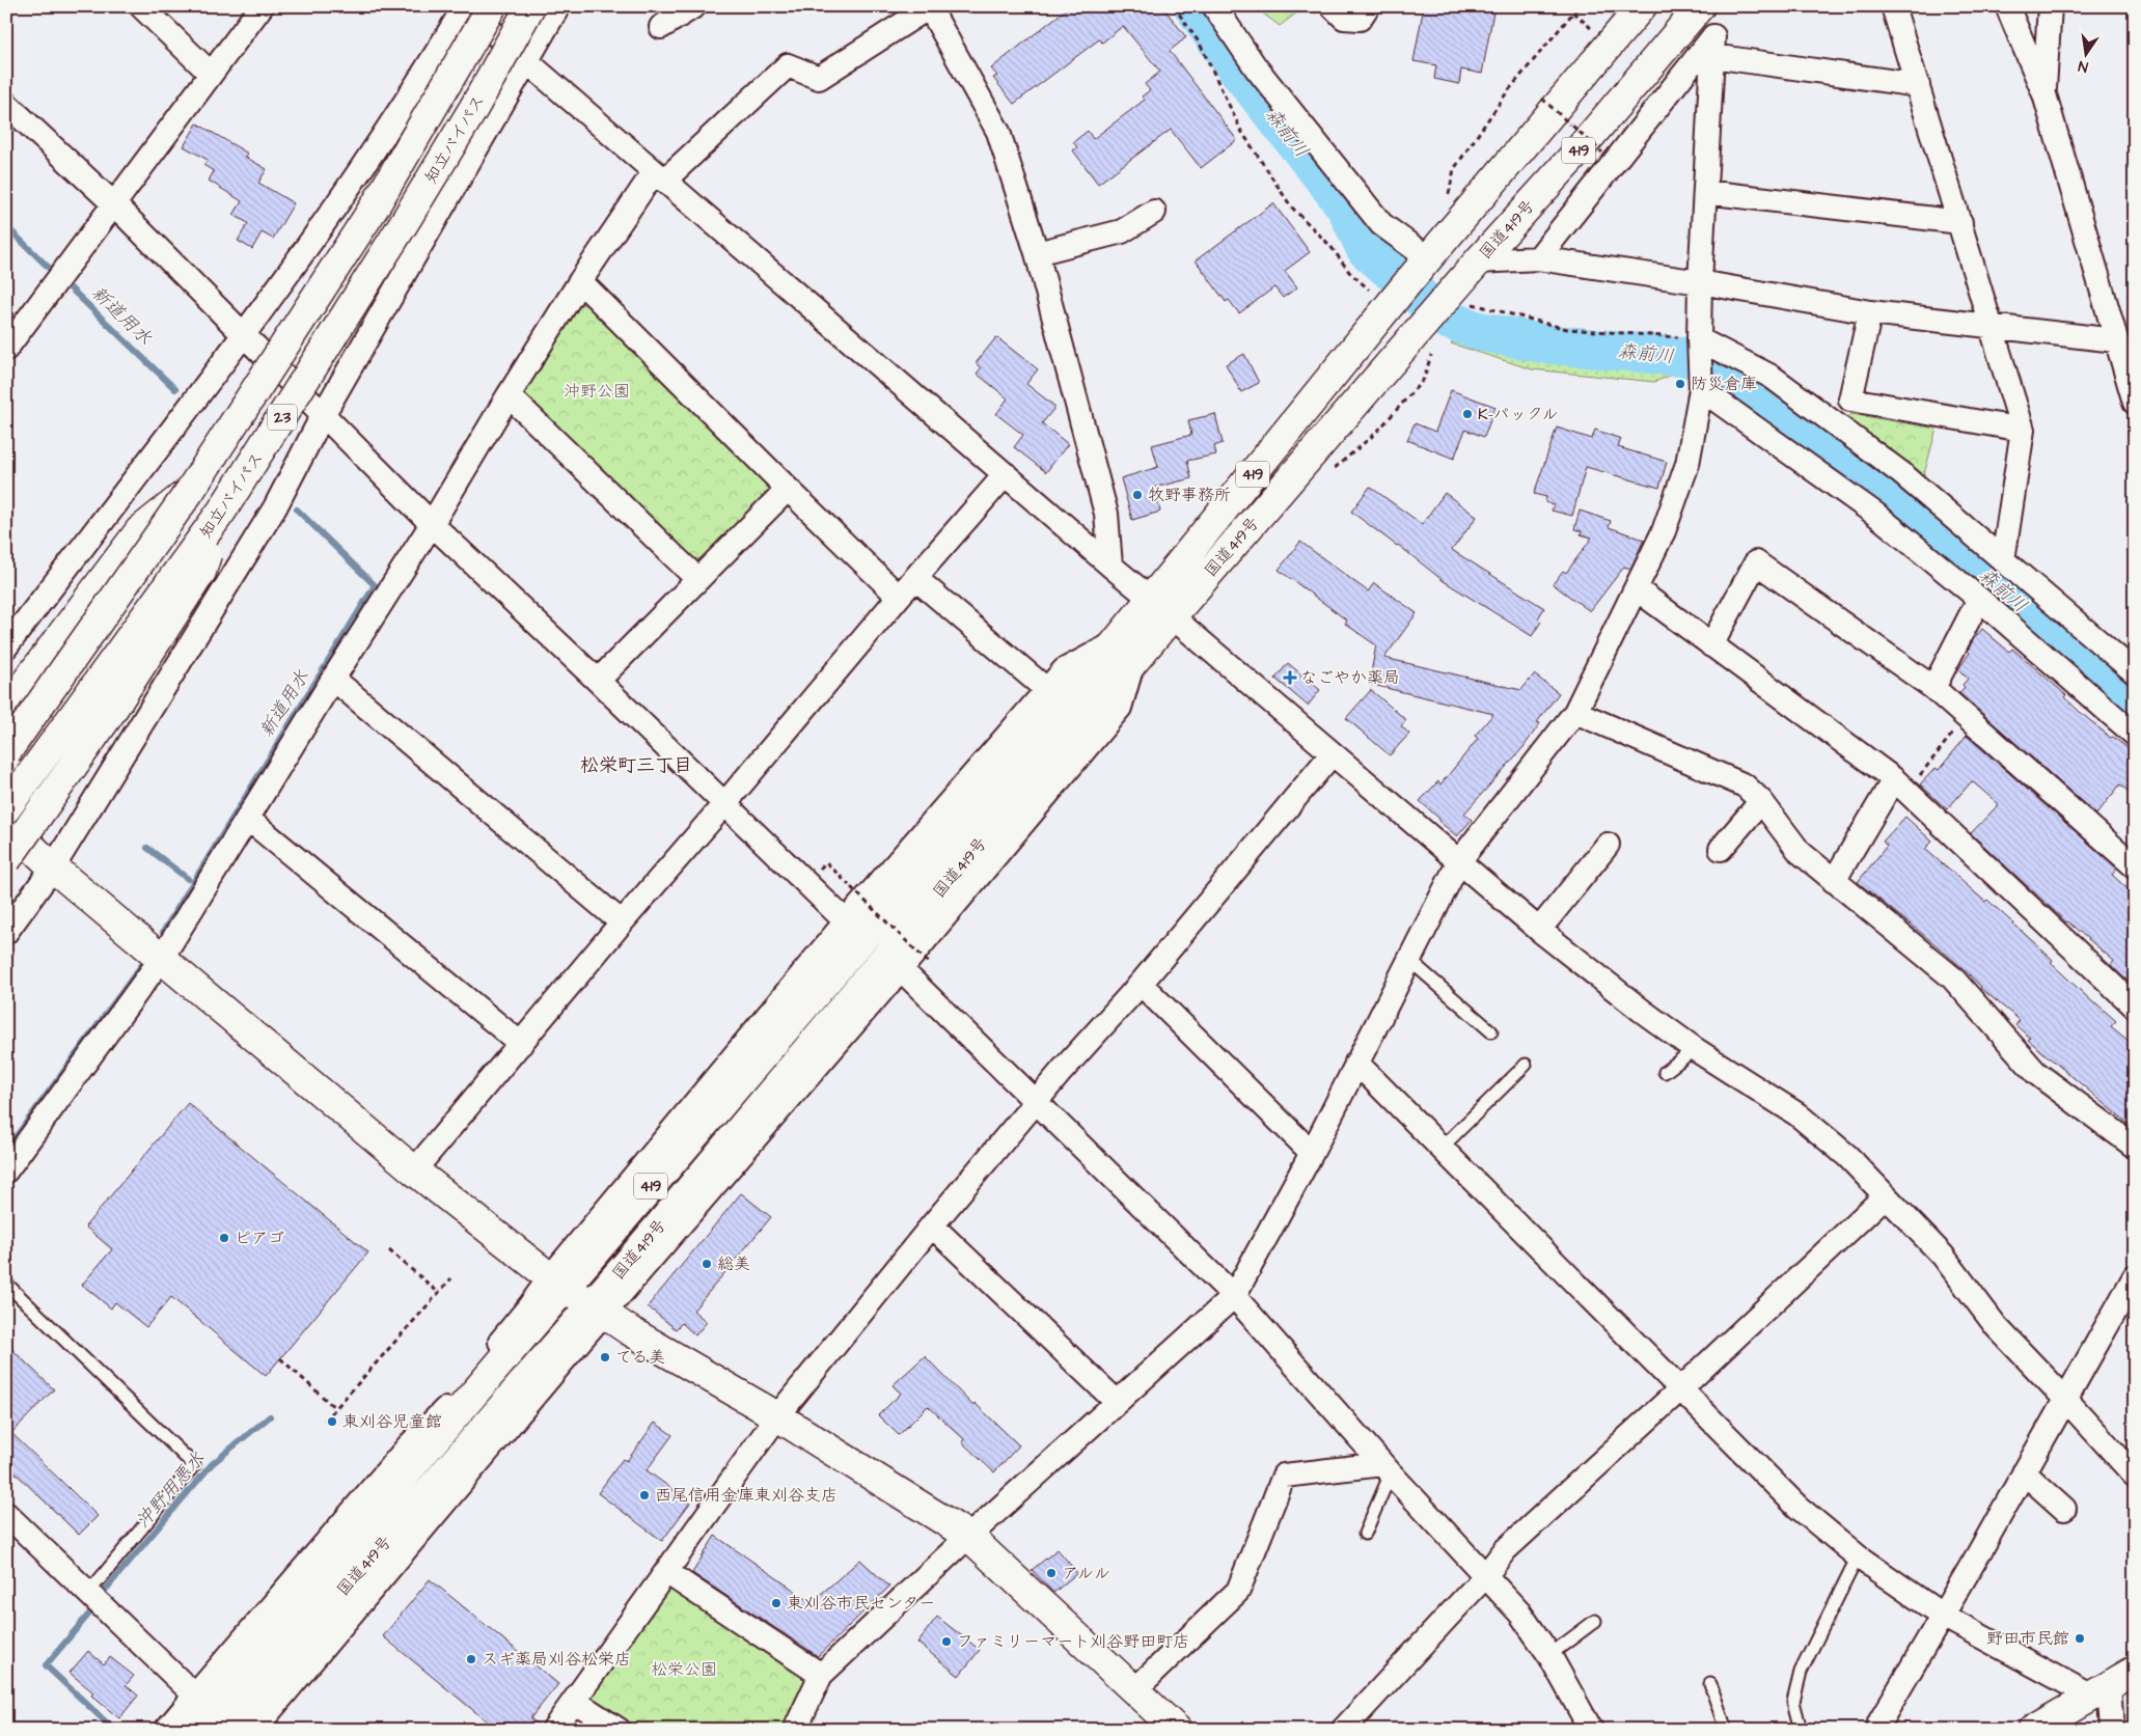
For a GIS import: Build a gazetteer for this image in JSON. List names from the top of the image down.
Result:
{
  "streets": {
    "main road": [
      "知立バイパス",
      "419",
      "国道419号",
      "23"
    ]
  },
  "districts": ["松栄町三丁目"],
  "water": ["森前川", "新道用水", "沖野用悪水"],
  "parks": ["沖野公園", "松栄公園"],
  "places": {
    "other": [
      "防災倉庫",
      "K-パックル",
      "牧野事務所",
      "ピアゴ",
      "総美",
      "てる美",
      "東刈谷児童館",
      "西尾信用金庫東刈谷支店",
      "アルル",
      "東刈谷市民センター",
      "野田市民館",
      "ファミリーマート刈谷野田町店",
      "スギ薬局刈谷松栄店"
    ],
    "health": ["なごやか薬局"]
  },
  "north": "bottom"
}
